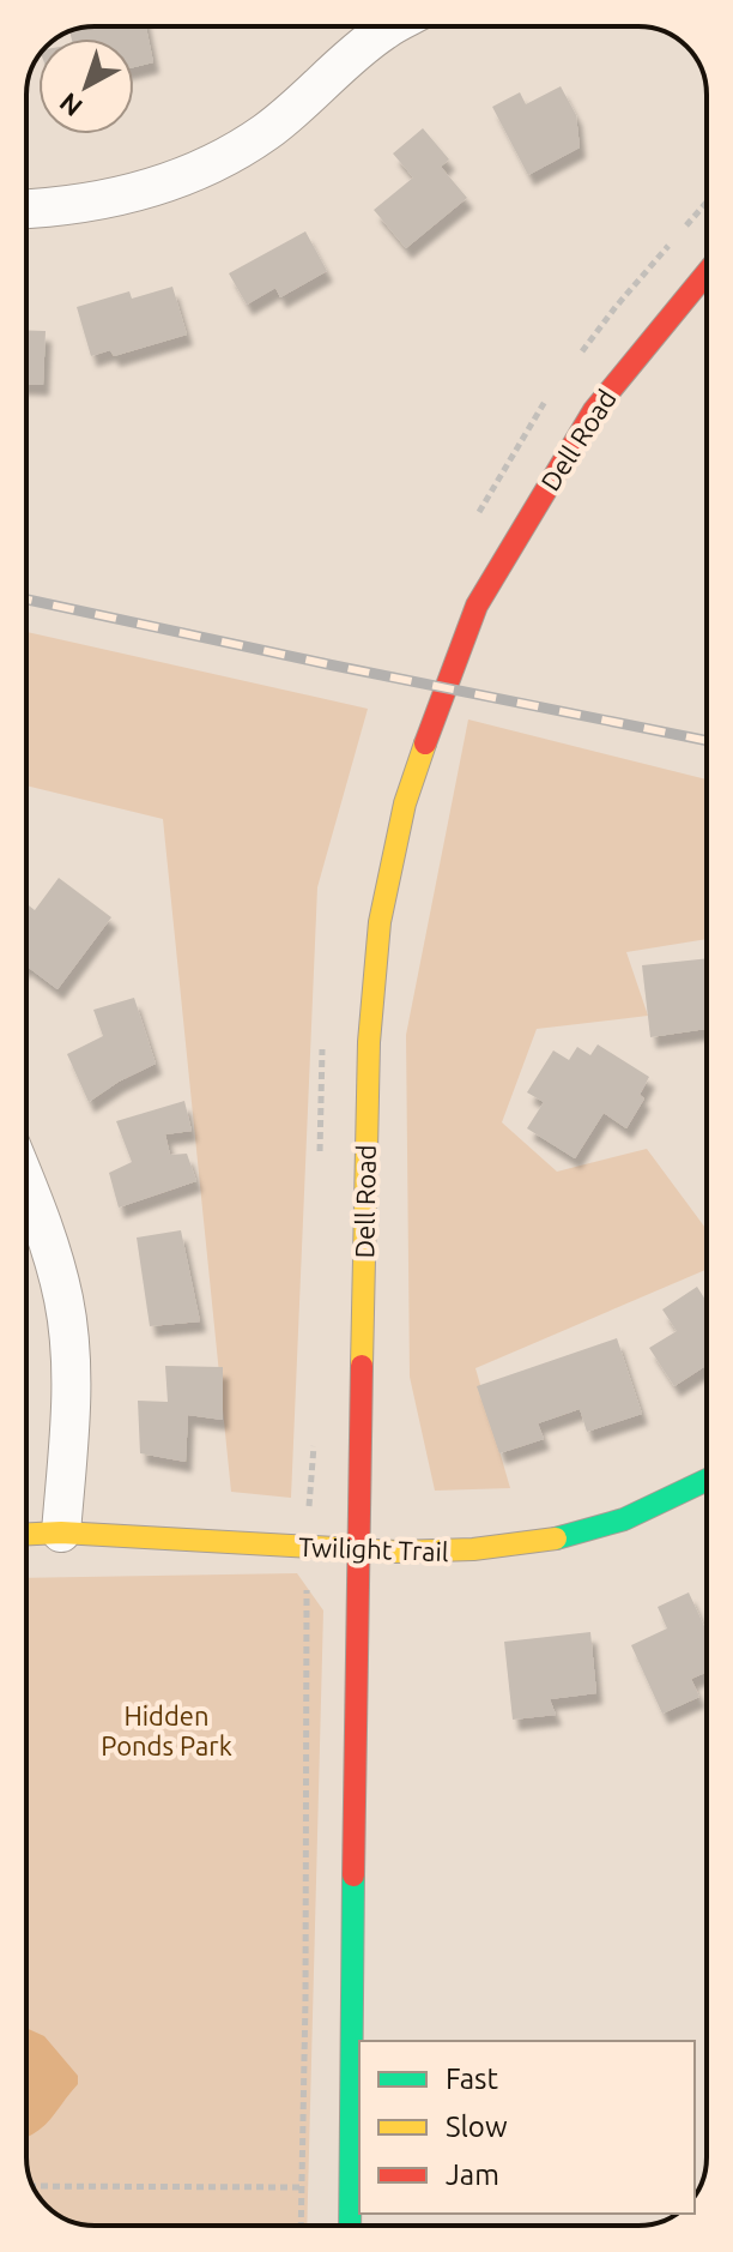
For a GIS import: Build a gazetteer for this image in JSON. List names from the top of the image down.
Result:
{
  "streets": {
    "street": ["Dell Road", "Twilight Trail"]
  },
  "crossings": [
    ["Dell Road", "Twilight Trail"]
  ],
  "parks": ["Hidden Ponds Park"],
  "legend": ["Fast", "Slow", "Jam"],
  "north": "bottom left"
}
